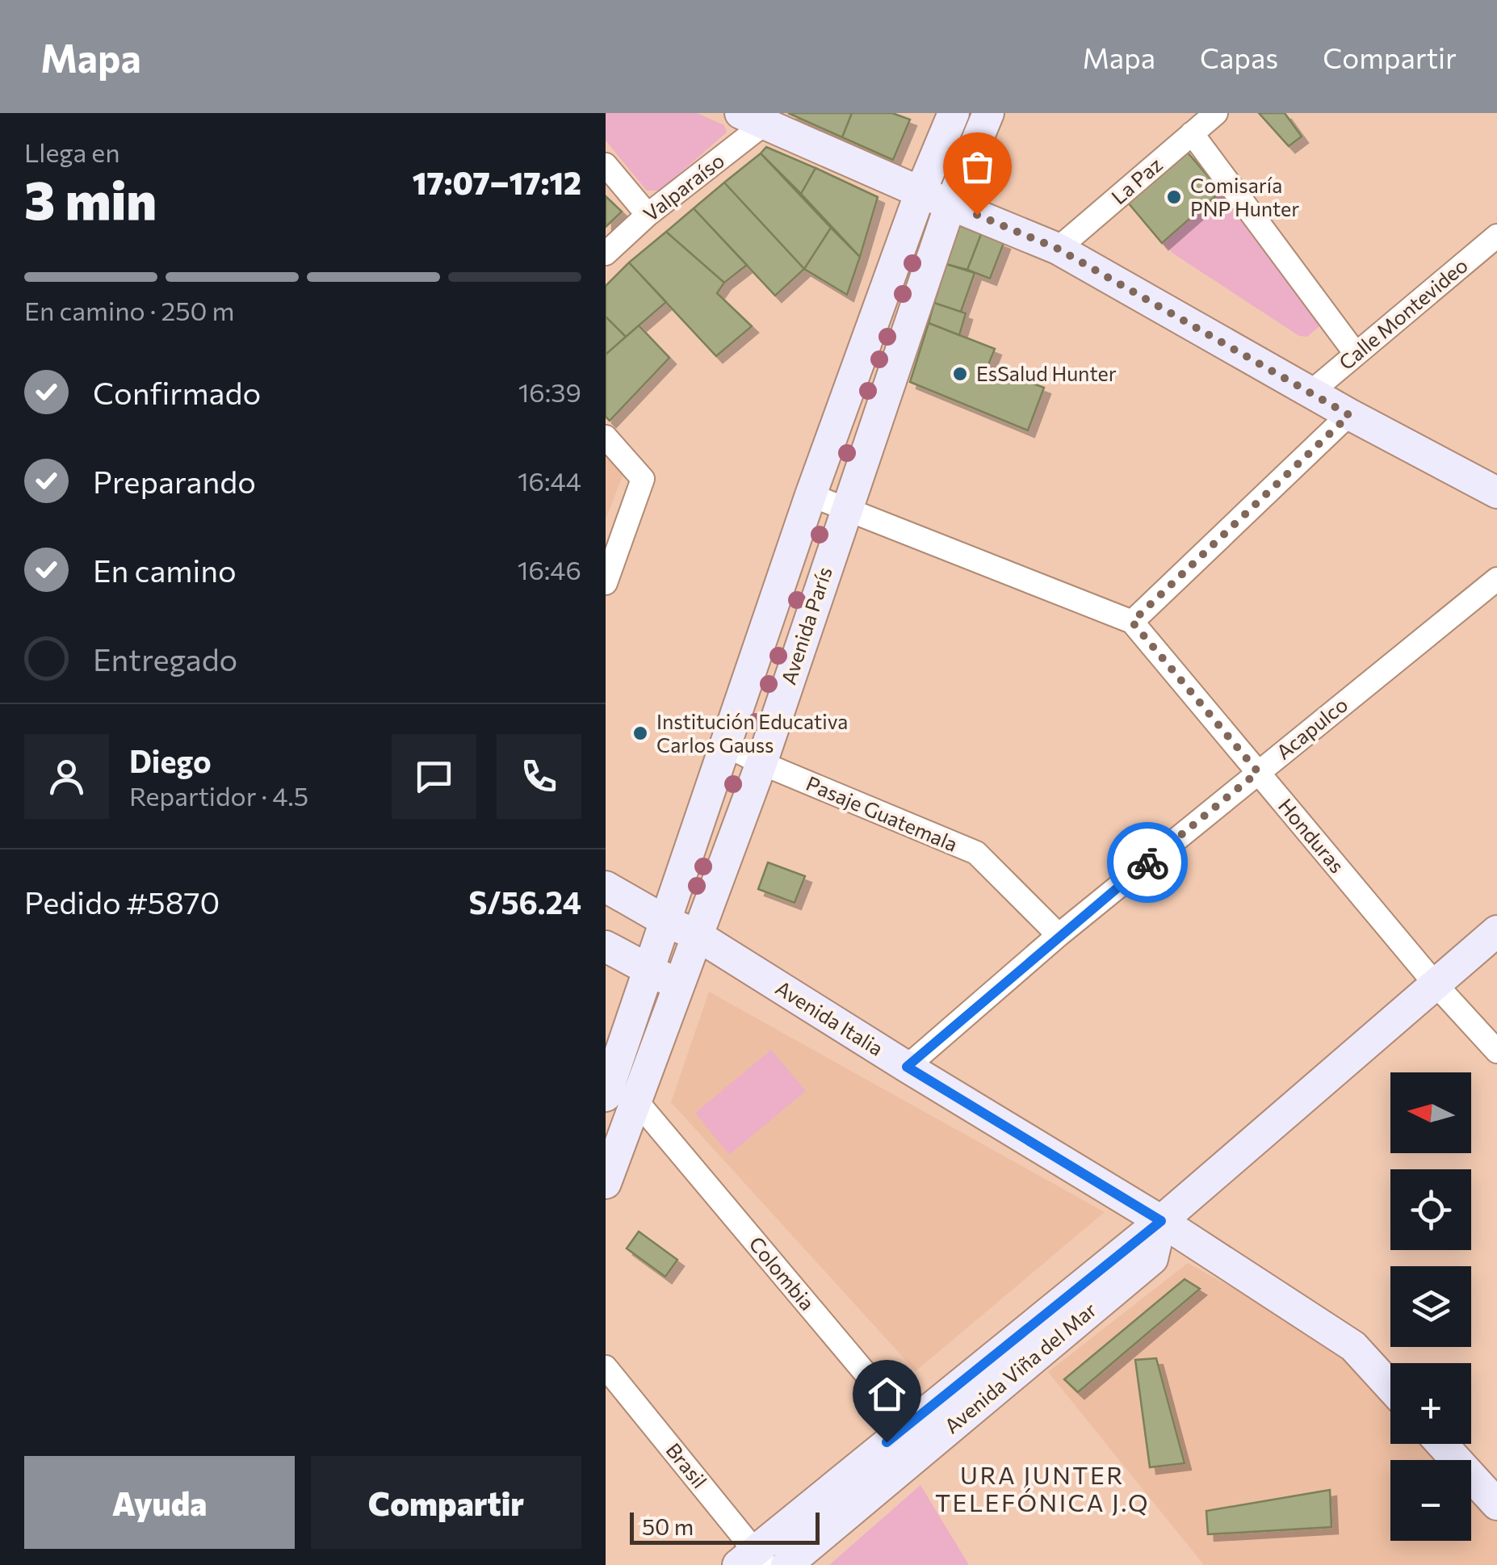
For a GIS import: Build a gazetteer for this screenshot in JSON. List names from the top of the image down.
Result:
{
  "streets": {
    "street": [
      "La Paz",
      "Valparaíso",
      "Calle Montevideo",
      "Avenida París",
      "Acapulco",
      "Pasaje Guatemala",
      "Honduras",
      "Avenida Italia",
      "Colombia",
      "Avenida Viña del Mar",
      "Brasil"
    ]
  },
  "crossings": [
    ["Avenida París", "Pasaje Guatemala"],
    ["Avenida París", "Honduras"],
    ["Avenida París", "Avenida Italia"],
    ["Avenida París", "Colombia"],
    ["Acapulco", "Pasaje Guatemala"],
    ["Acapulco", "Honduras"],
    ["Acapulco", "Avenida Italia"],
    ["Avenida Italia", "Avenida Viña del Mar"],
    ["Colombia", "Avenida Viña del Mar"],
    ["Avenida Viña del Mar", "Brasil"]
  ],
  "districts": ["URA JUNTER TELEFÓNICA J.Q"],
  "places": ["Comisaría PNP Hunter", "EsSalud Hunter", "Institución Educativa Carlos Gauss"],
  "scale_bar": "50 m",
  "north": "left",
  "page": {
    "header": "Mapa",
    "nav": ["Mapa", "Capas", "Compartir"],
    "heading": ["3 min", "Llega en", "17:07–17:12"],
    "panel": [
      "Diego",
      "Repartidor · 4.5",
      "Pedido #5870",
      "S/56.24"
    ],
    "bar": "En camino · 250 m",
    "list": [
      ["Confirmado", "16:39"],
      ["Preparando", "16:44"],
      ["En camino", "16:46"],
      "Entregado"
    ],
    "map_buttons": ["+", "−"],
    "buttons": ["Ayuda", "Compartir"],
    "scale": "50 m"
  }
}
